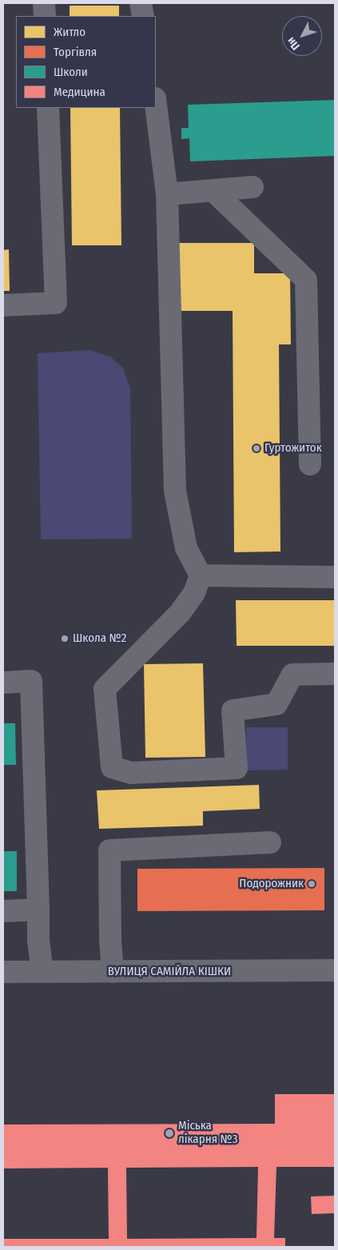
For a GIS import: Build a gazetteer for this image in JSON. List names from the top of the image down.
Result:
{
  "streets": {
    "street": ["ВУЛИЦЯ САМІЙЛА КІШКИ"]
  },
  "places": [
    "Гуртожиток",
    "Школа №2",
    "Подорожник",
    "Міська лікарня №3"
  ],
  "legend": [
    "Житло",
    "Торгівля",
    "Школи",
    "Медицина"
  ],
  "north": "bottom left"
}
